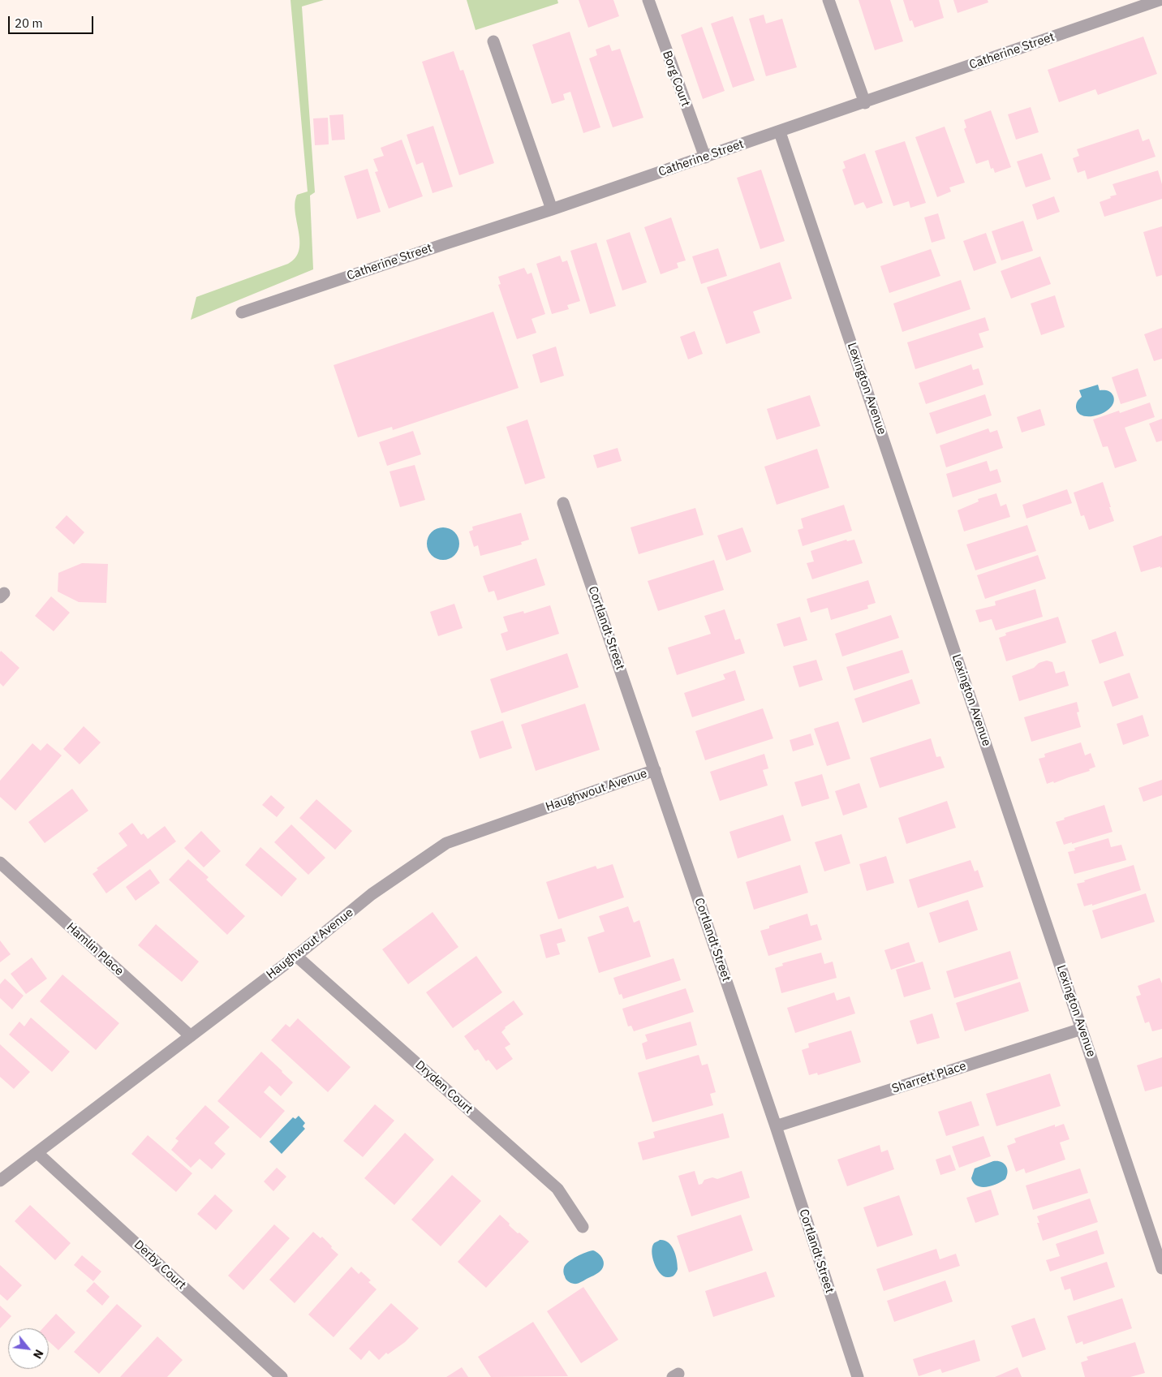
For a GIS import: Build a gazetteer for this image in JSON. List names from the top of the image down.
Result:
{
  "streets": {
    "street": [
      "Catherine Street",
      "Borg Court",
      "Lexington Avenue",
      "Cortlandt Street",
      "Haughwout Avenue",
      "Hamlin Place",
      "Sharrett Place",
      "Dryden Court",
      "Derby Court"
    ]
  },
  "crossings": [
    ["Catherine Street", "Borg Court"],
    ["Catherine Street", "Lexington Avenue"],
    ["Lexington Avenue", "Sharrett Place"],
    ["Cortlandt Street", "Haughwout Avenue"],
    ["Cortlandt Street", "Sharrett Place"],
    ["Haughwout Avenue", "Hamlin Place"],
    ["Haughwout Avenue", "Dryden Court"],
    ["Haughwout Avenue", "Derby Court"]
  ],
  "scale_bar": "20 m",
  "north": "bottom right"
}
